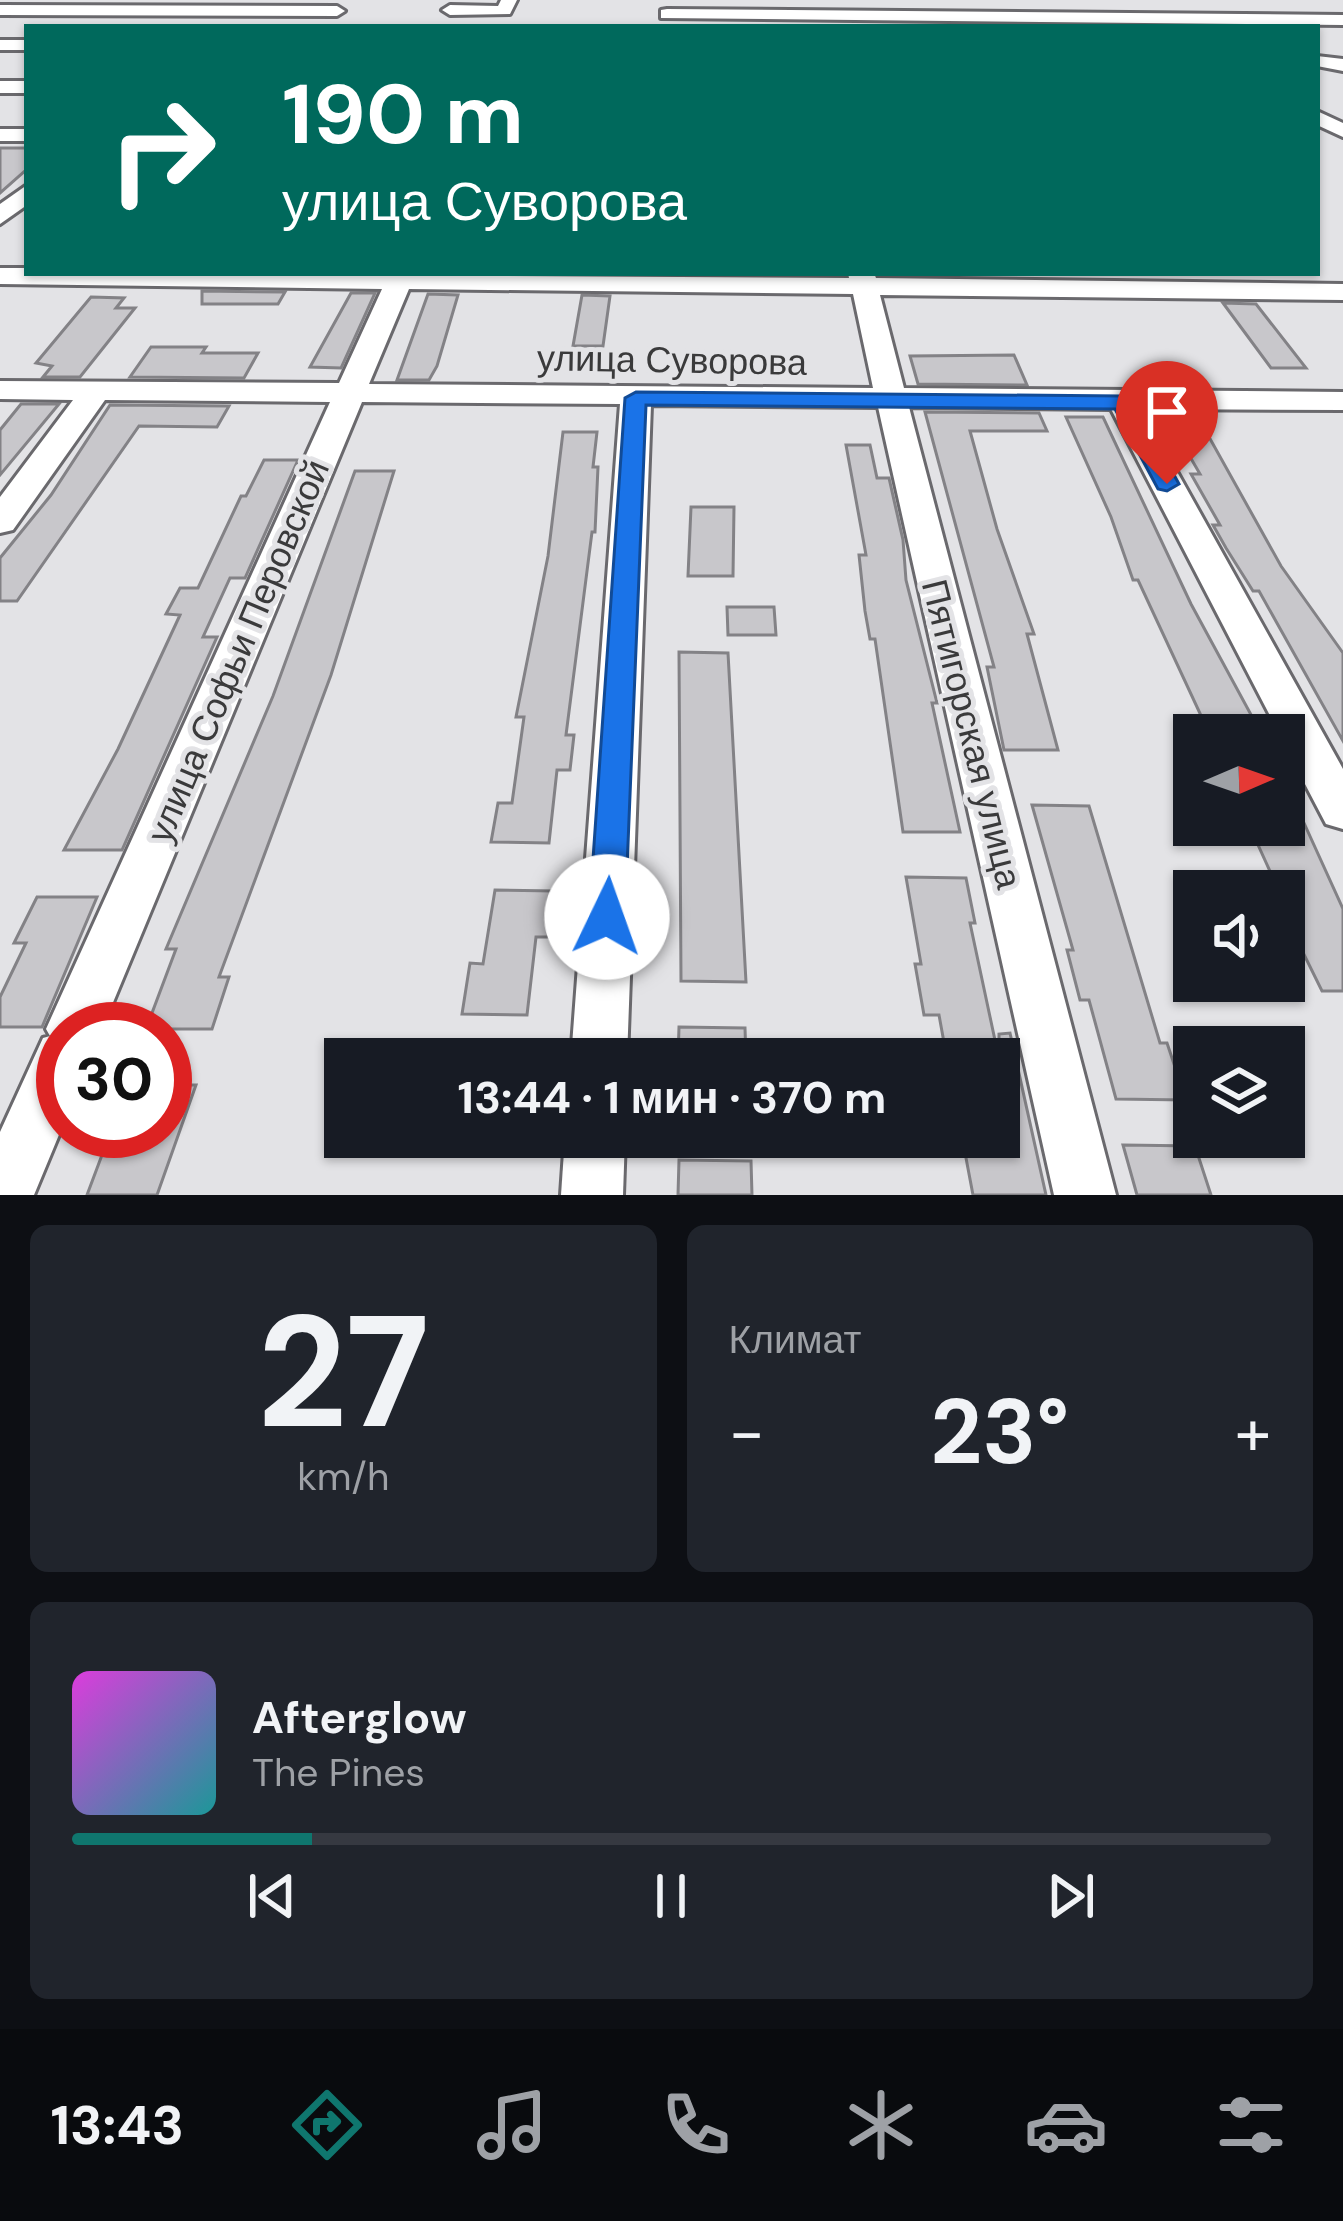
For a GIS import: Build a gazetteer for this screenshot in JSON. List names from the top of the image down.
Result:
{
  "streets": {
    "street": ["улица Суворова", "улица Софьи Перовской", "Пятигорская улица"]
  },
  "crossings": [
    ["улица Суворова", "улица Софьи Перовской"],
    ["улица Суворова", "Пятигорская улица"]
  ],
  "north": "right",
  "page": {
    "turn": ["190 m", "улица Суворова"],
    "limit": "30",
    "trip": "13:44 · 1 мин · 370 m",
    "tile": [
      ["27", "km/h"],
      "Климат"
    ],
    "heat": ["−", "23°", "+"],
    "song": ["Afterglow", "The Pines"],
    "tabs": "13:43"
  }
}
